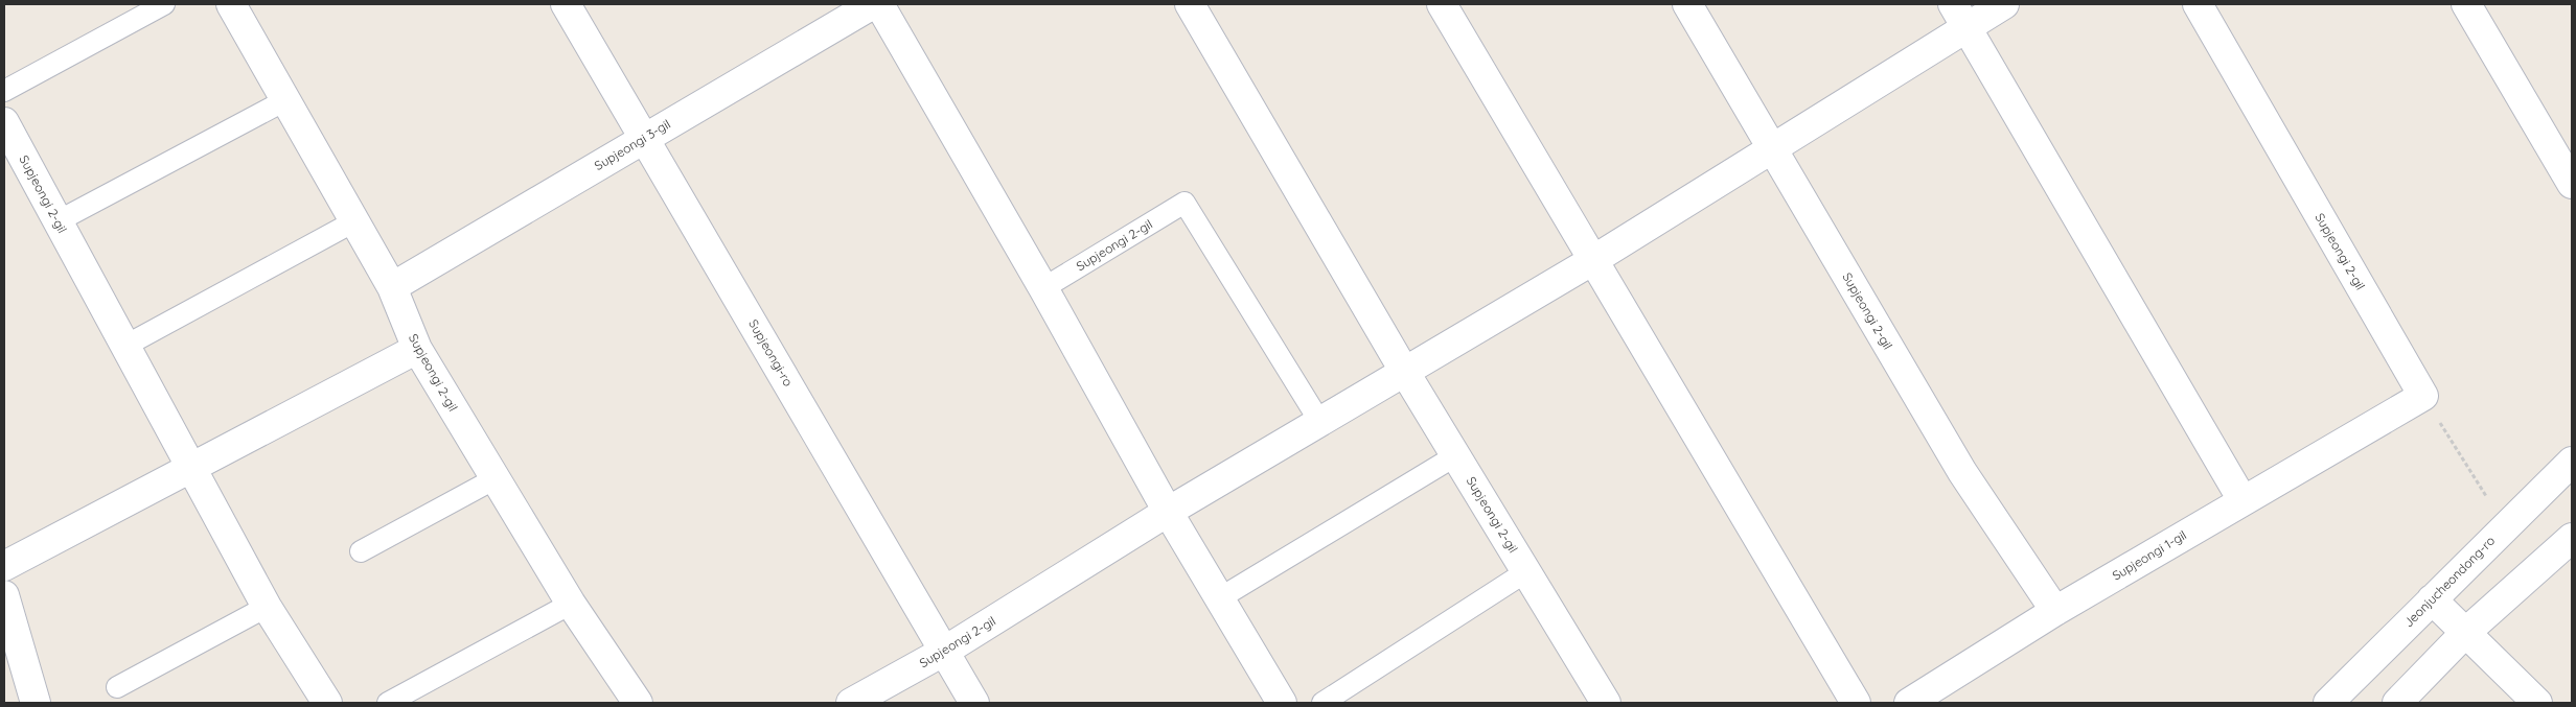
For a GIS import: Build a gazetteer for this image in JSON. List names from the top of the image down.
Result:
{
  "streets": {
    "street": [
      "Supjeongi 3-gil",
      "Supjeongi 2-gil",
      "Supjeongi-ro",
      "Supjeongi 1-gil",
      "Jeonjucheondong-ro"
    ]
  },
  "crossings": [
    ["Supjeongi 3-gil", "Supjeongi 2-gil"],
    ["Supjeongi 3-gil", "Supjeongi-ro"],
    ["Supjeongi 2-gil", "Supjeongi-ro"],
    ["Supjeongi 2-gil", "Supjeongi 1-gil"]
  ]
}
